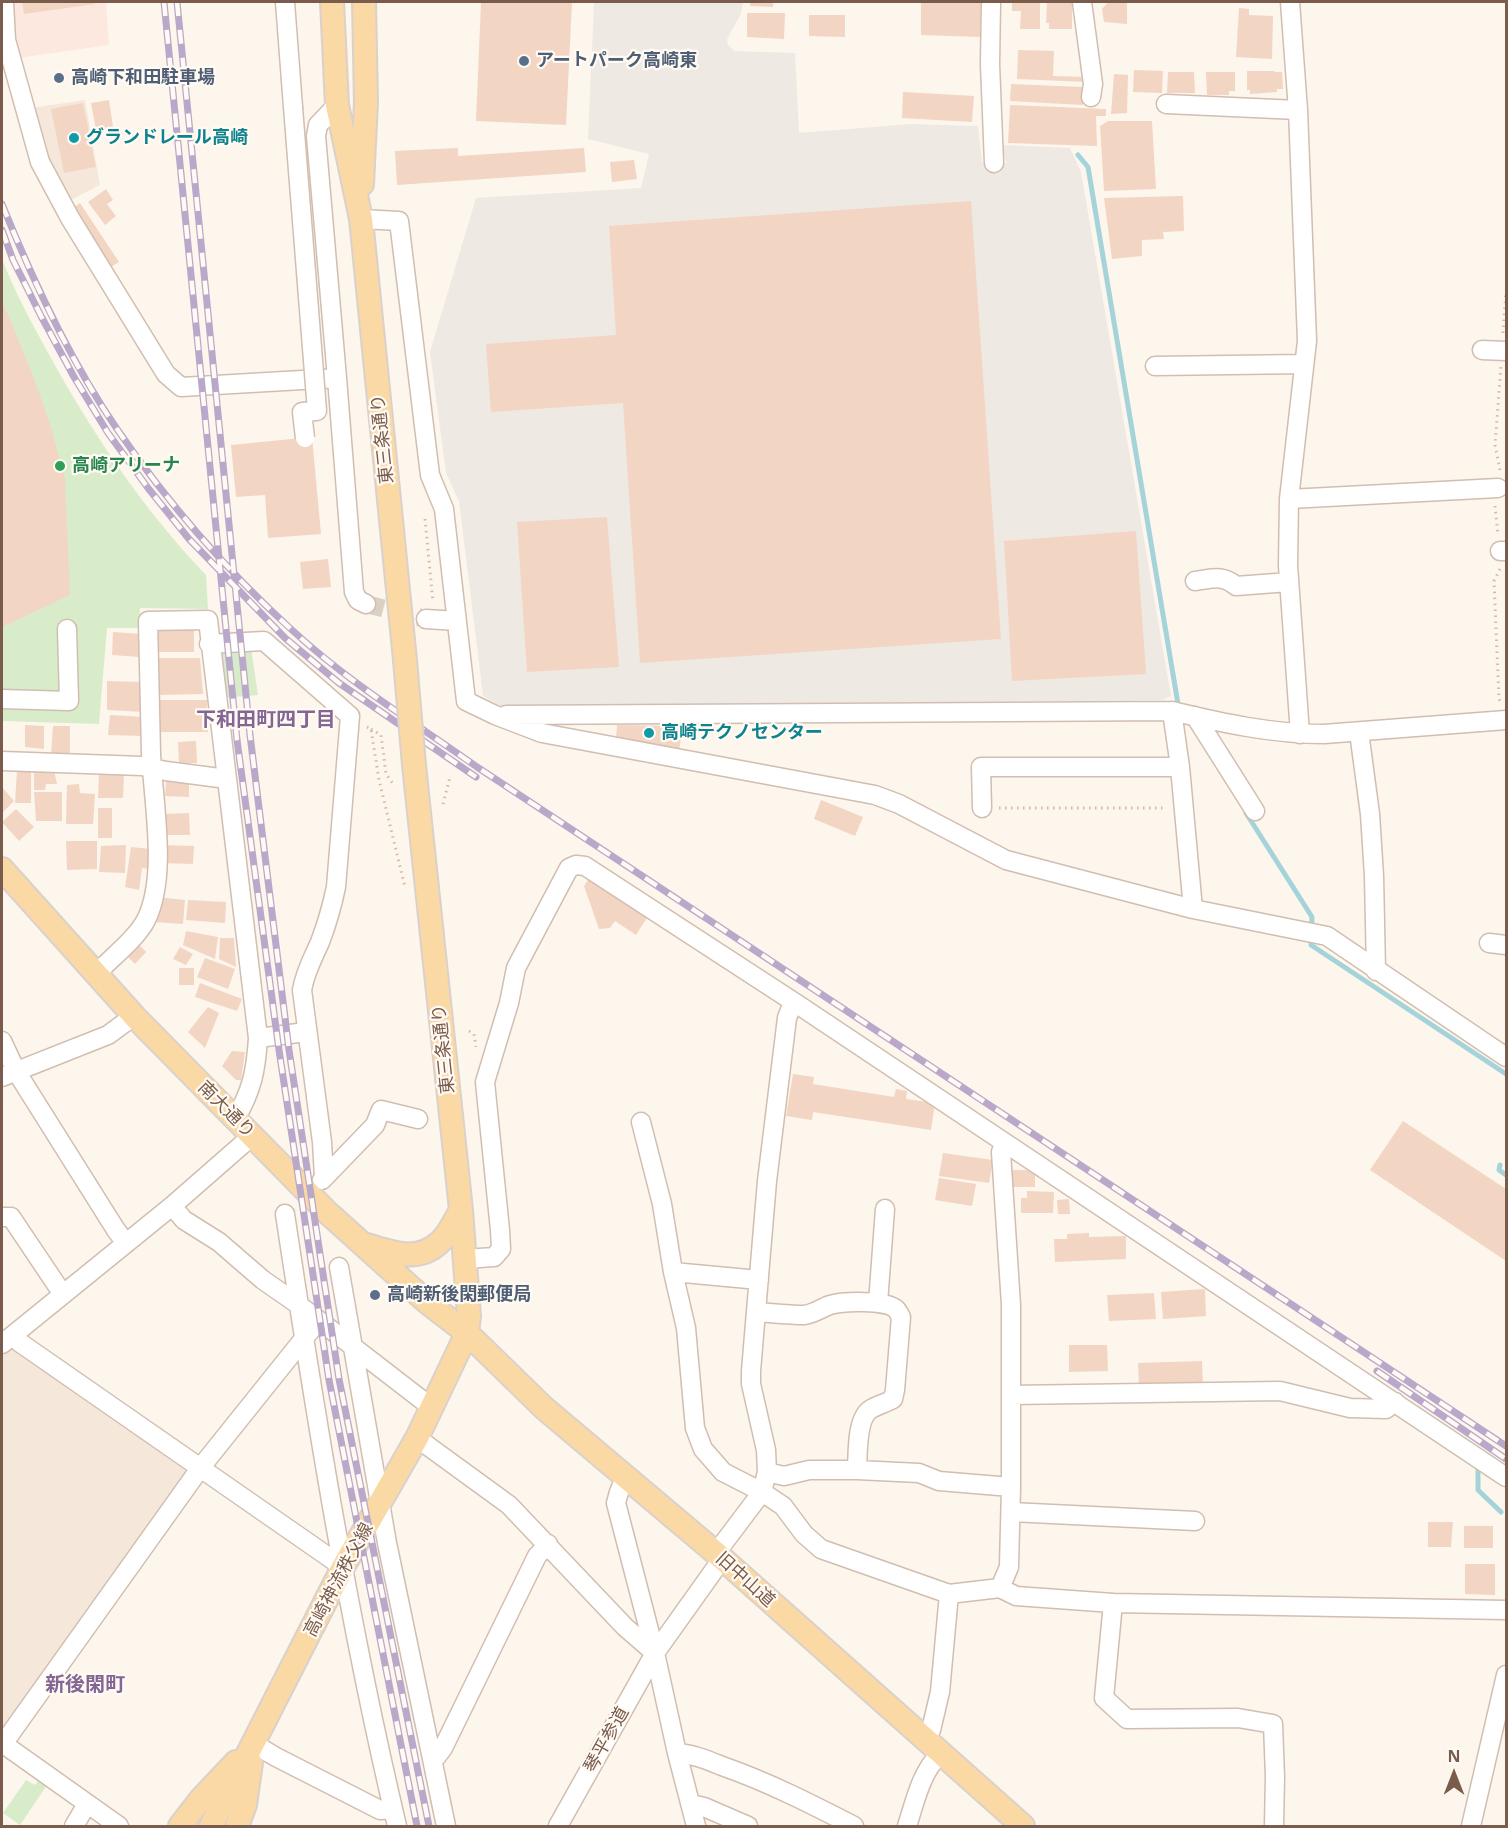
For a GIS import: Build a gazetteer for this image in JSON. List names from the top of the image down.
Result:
{
  "streets": {
    "main road": [
      "東三条通り",
      "南大通り",
      "高崎神流秩父線",
      "旧中山道"
    ],
    "street": ["琴平参道"]
  },
  "crossings": [
    ["東三条通り", "南大通り"],
    ["東三条通り", "高崎神流秩父線"],
    ["東三条通り", "旧中山道"],
    ["南大通り", "高崎神流秩父線"],
    ["南大通り", "旧中山道"],
    ["高崎神流秩父線", "旧中山道"],
    ["旧中山道", "琴平参道"]
  ],
  "districts": ["下和田町四丁目", "新後閑町"],
  "places": [
    "アートパーク高崎東",
    "高崎下和田駐車場",
    "グランドレール高崎",
    "高崎アリーナ",
    "高崎テクノセンター",
    "高崎新後閑郵便局"
  ],
  "north": "top"
}
